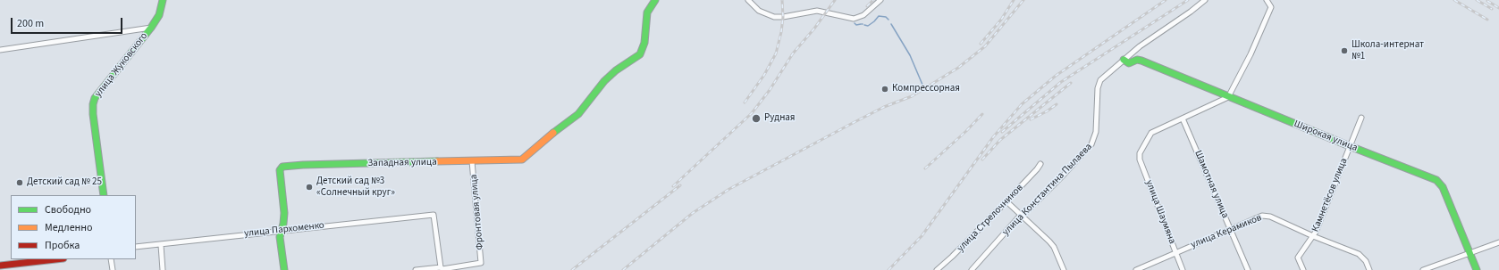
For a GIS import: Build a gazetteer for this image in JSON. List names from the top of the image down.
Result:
{
  "streets": {
    "street": [
      "улица Жуковского",
      "Широкая улица",
      "Западная улица",
      "Шамотная улица",
      "улица Константина Пылаева",
      "Камнетёсов улица",
      "Фронтовая улица",
      "улица Шаумяна",
      "улица Стрелочников",
      "улица Пархоменко",
      "улица Керамиков"
    ]
  },
  "crossings": [
    ["Широкая улица", "улица Константина Пылаева"],
    ["Широкая улица", "Камнетёсов улица"],
    ["Западная улица", "Фронтовая улица"],
    ["Западная улица", "улица Пархоменко"],
    ["Шамотная улица", "улица Шаумяна"],
    ["Шамотная улица", "улица Керамиков"],
    ["Камнетёсов улица", "улица Керамиков"],
    ["Фронтовая улица", "улица Пархоменко"],
    ["улица Шаумяна", "улица Керамиков"]
  ],
  "places": [
    "Школа-интернат №1",
    "Компрессорная",
    "Рудная",
    "Детский сад № 25",
    "Детский сад №3 «Солнечный круг»"
  ],
  "legend": ["Свободно", "Медленно", "Пробка"],
  "scale_bar": "200 m"
}
